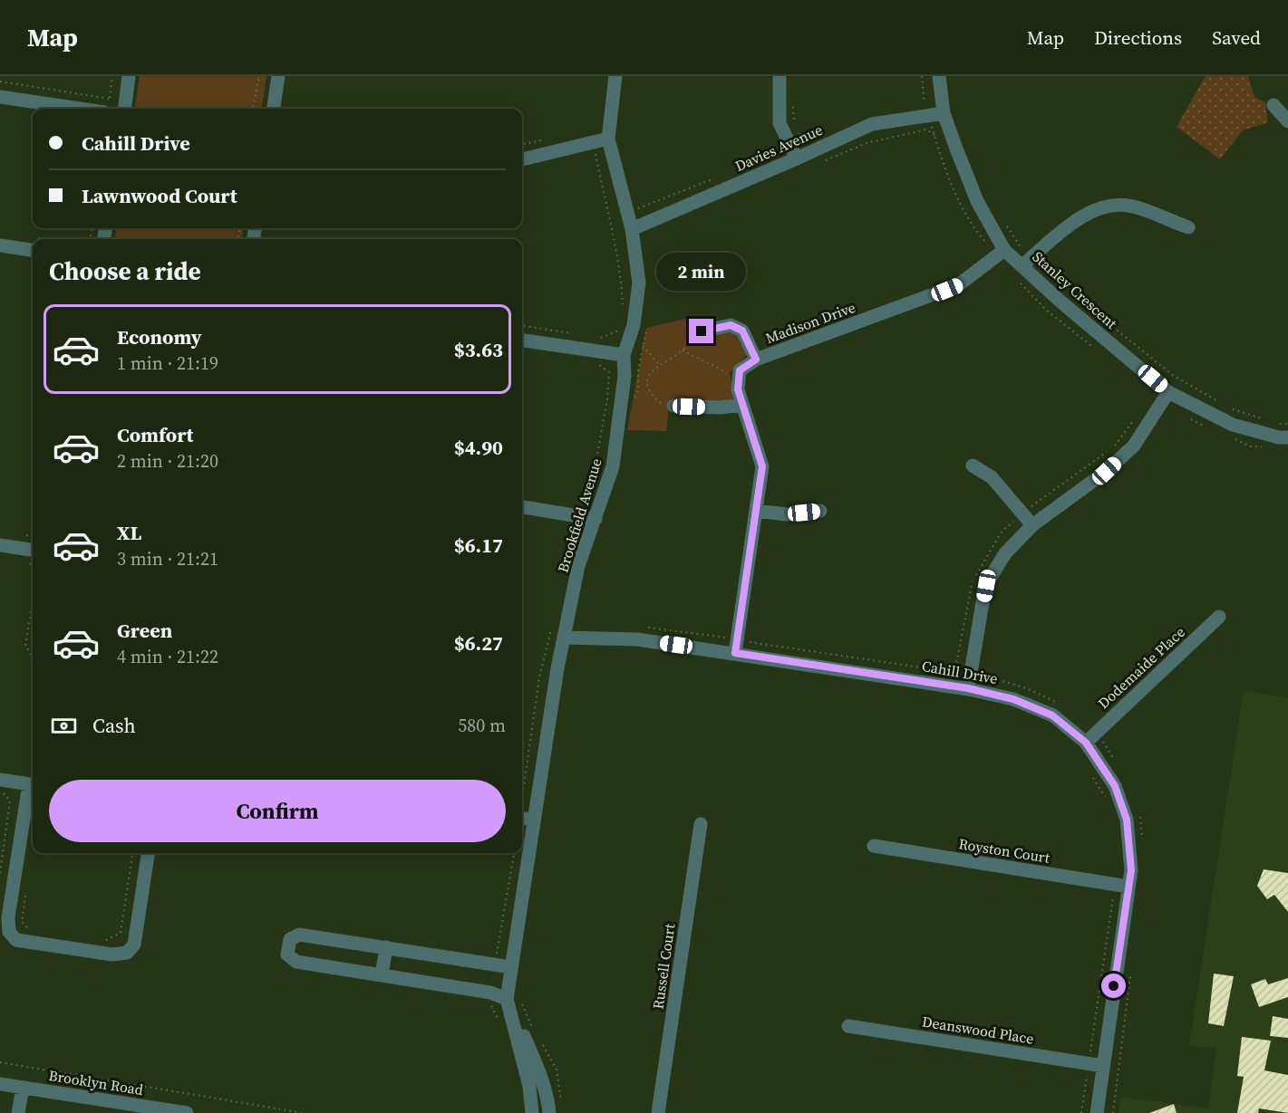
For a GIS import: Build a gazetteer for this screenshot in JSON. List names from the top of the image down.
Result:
{
  "streets": {
    "street": [
      "Davies Avenue",
      "Stanley Crescent",
      "Madison Drive",
      "Brookfield Avenue",
      "Dodemaide Place",
      "Cahill Drive",
      "Royston Court",
      "Russell Court",
      "Deanswood Place",
      "Brooklyn Road"
    ]
  },
  "crossings": [
    ["Davies Avenue", "Stanley Crescent"],
    ["Davies Avenue", "Brookfield Avenue"],
    ["Stanley Crescent", "Madison Drive"],
    ["Brookfield Avenue", "Cahill Drive"],
    ["Dodemaide Place", "Cahill Drive"],
    ["Cahill Drive", "Royston Court"],
    ["Cahill Drive", "Deanswood Place"]
  ],
  "page": {
    "header": "Map",
    "nav": ["Map", "Directions", "Saved"],
    "banner": ["Cahill Drive", "Lawnwood Court"],
    "heading": "Choose a ride",
    "bubble": "2 min",
    "list": [
      {
        "name": "Economy",
        "note": "1 min · 21:19",
        "value": "$3.63"
      },
      {
        "name": "Comfort",
        "note": "2 min · 21:20",
        "value": "$4.90"
      },
      {
        "name": "XL",
        "note": "3 min · 21:21",
        "value": "$6.17"
      },
      {
        "name": "Green",
        "note": "4 min · 21:22",
        "value": "$6.27"
      }
    ],
    "pay": ["Cash", "580 m"],
    "buttons": "Confirm"
  }
}
